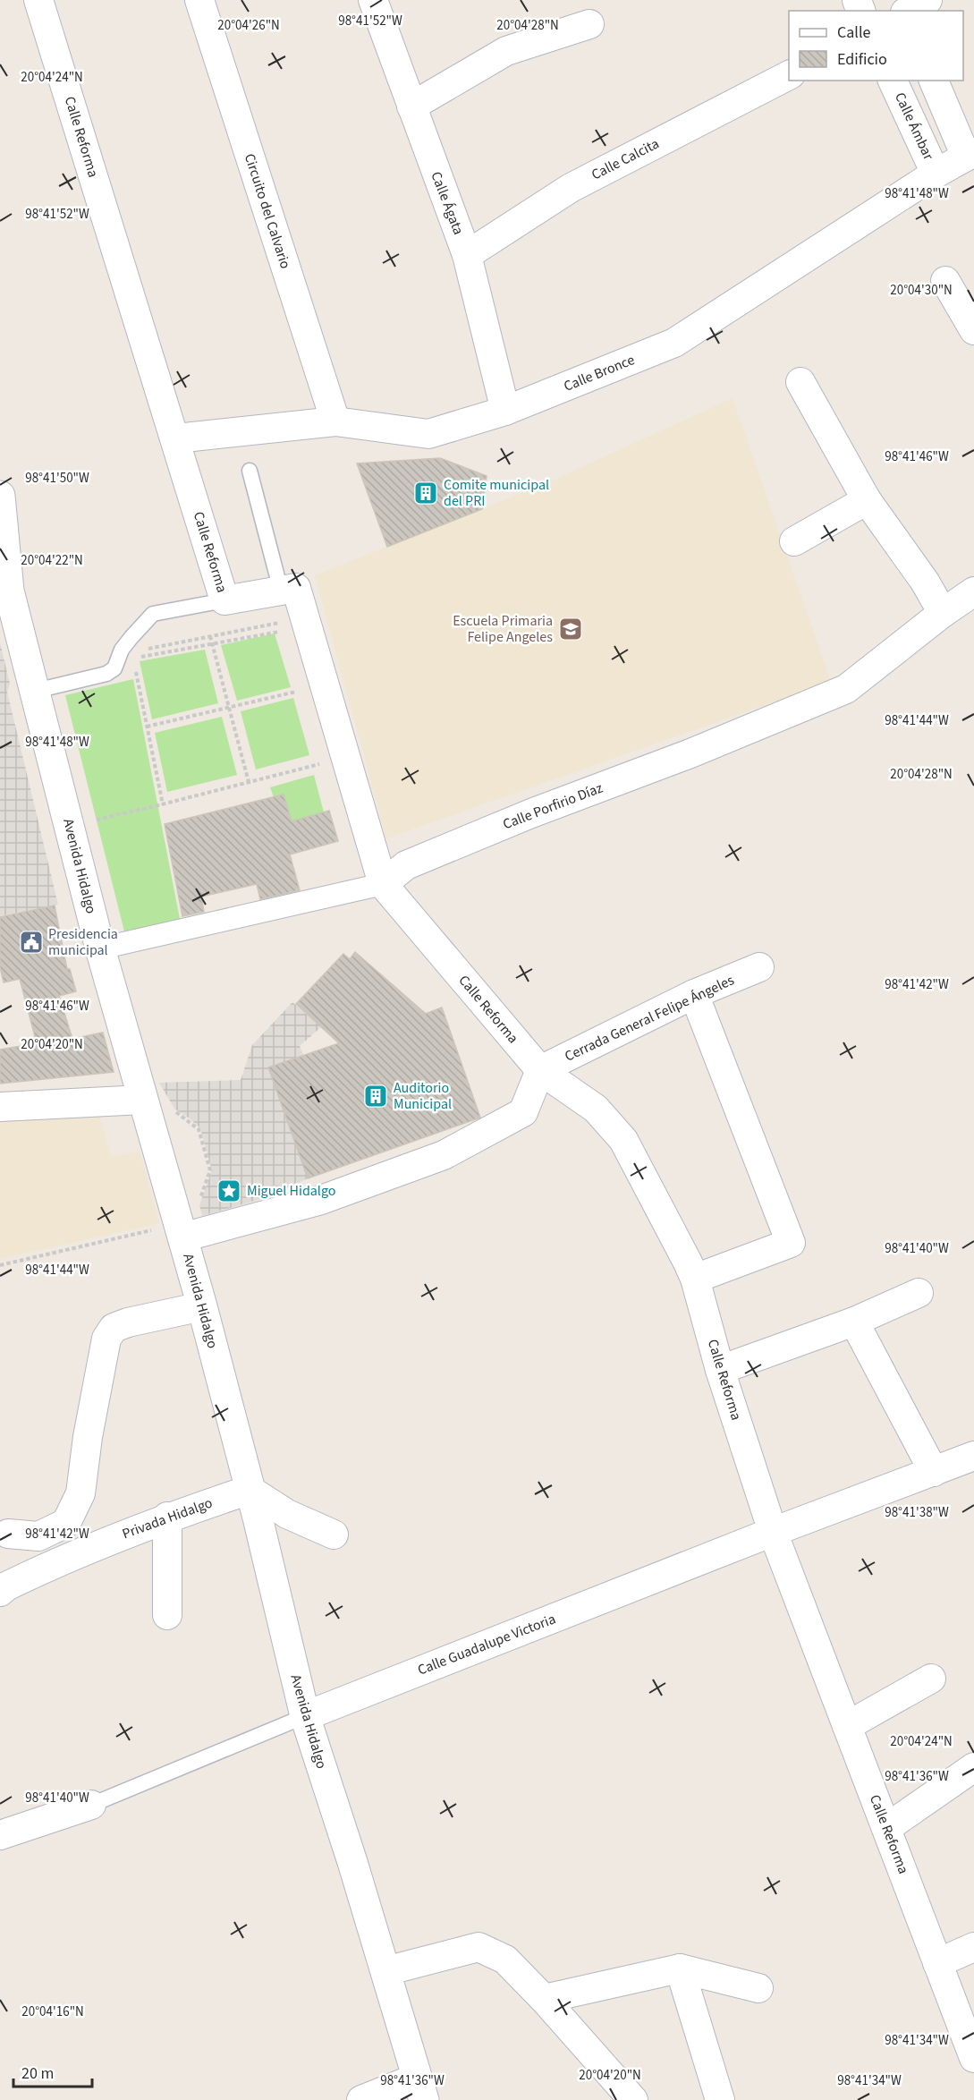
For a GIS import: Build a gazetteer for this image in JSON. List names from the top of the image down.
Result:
{
  "streets": {
    "street": [
      "Calle Ámbar",
      "Calle Reforma",
      "Calle Calcita",
      "Calle Ágata",
      "Circuito del Calvario",
      "Calle Bronce",
      "Calle Porfirio Díaz",
      "Avenida Hidalgo",
      "Cerrada General Felipe Ángeles",
      "Privada Hidalgo",
      "Calle Guadalupe Victoria"
    ]
  },
  "crossings": [
    ["Calle Ámbar", "Calle Bronce"],
    ["Calle Reforma", "Calle Bronce"],
    ["Calle Reforma", "Calle Porfirio Díaz"],
    ["Calle Reforma", "Cerrada General Felipe Ángeles"],
    ["Calle Reforma", "Calle Guadalupe Victoria"],
    ["Calle Calcita", "Calle Ágata"],
    ["Calle Ágata", "Calle Bronce"],
    ["Circuito del Calvario", "Calle Bronce"],
    ["Calle Porfirio Díaz", "Avenida Hidalgo"],
    ["Avenida Hidalgo", "Privada Hidalgo"],
    ["Avenida Hidalgo", "Calle Guadalupe Victoria"]
  ],
  "places": {
    "building": ["Comite municipal del PRI", "Auditorio Municipal"],
    "school or university": ["Escuela Primaria Felipe Angeles"],
    "public building": ["Presidencia municipal"],
    "place": ["Miguel Hidalgo"]
  },
  "legend": ["Calle", "Edificio"],
  "scale_bar": "20 m",
  "coordinates": [
    "98°41'52\"W",
    "20°04'26\"N",
    "20°04'28\"N",
    "20°04'24\"N",
    "98°41'48\"W",
    "20°04'30\"N",
    "98°41'46\"W",
    "98°41'50\"W",
    "20°04'22\"N",
    "98°41'44\"W",
    "98°41'42\"W",
    "20°04'20\"N",
    "98°41'40\"W",
    "98°41'38\"W",
    "98°41'36\"W",
    "20°04'16\"N",
    "98°41'34\"W"
  ]
}
